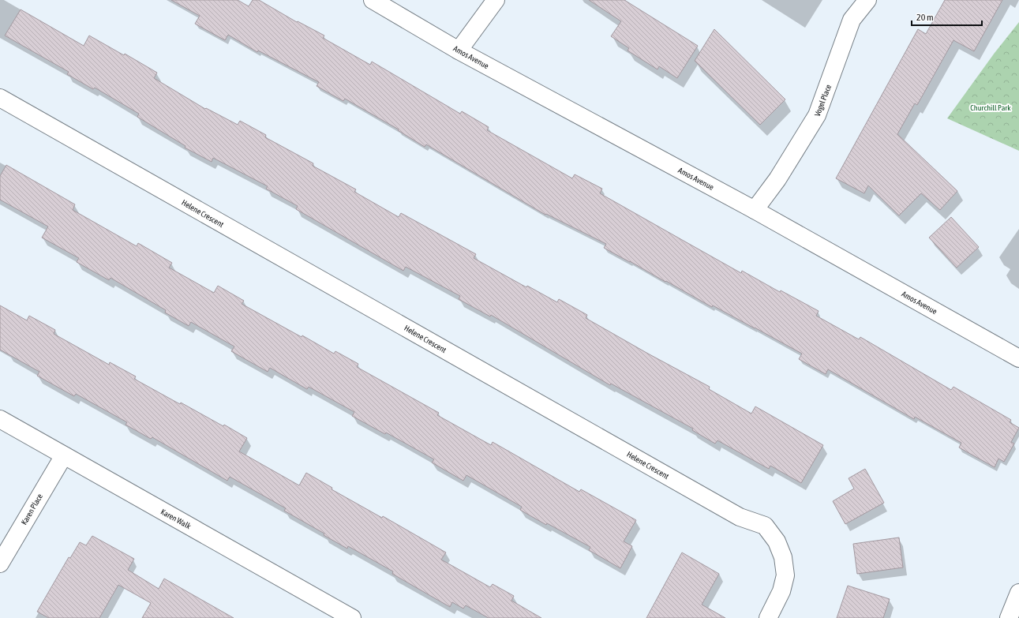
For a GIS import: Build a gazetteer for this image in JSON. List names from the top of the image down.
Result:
{
  "streets": {
    "street": [
      "Amos Avenue",
      "Vogel Place",
      "Helene Crescent",
      "Karen Place",
      "Karen Walk"
    ]
  },
  "crossings": [
    ["Amos Avenue", "Vogel Place"],
    ["Karen Place", "Karen Walk"]
  ],
  "parks": ["Churchill Park"],
  "scale_bar": "20 m"
}
